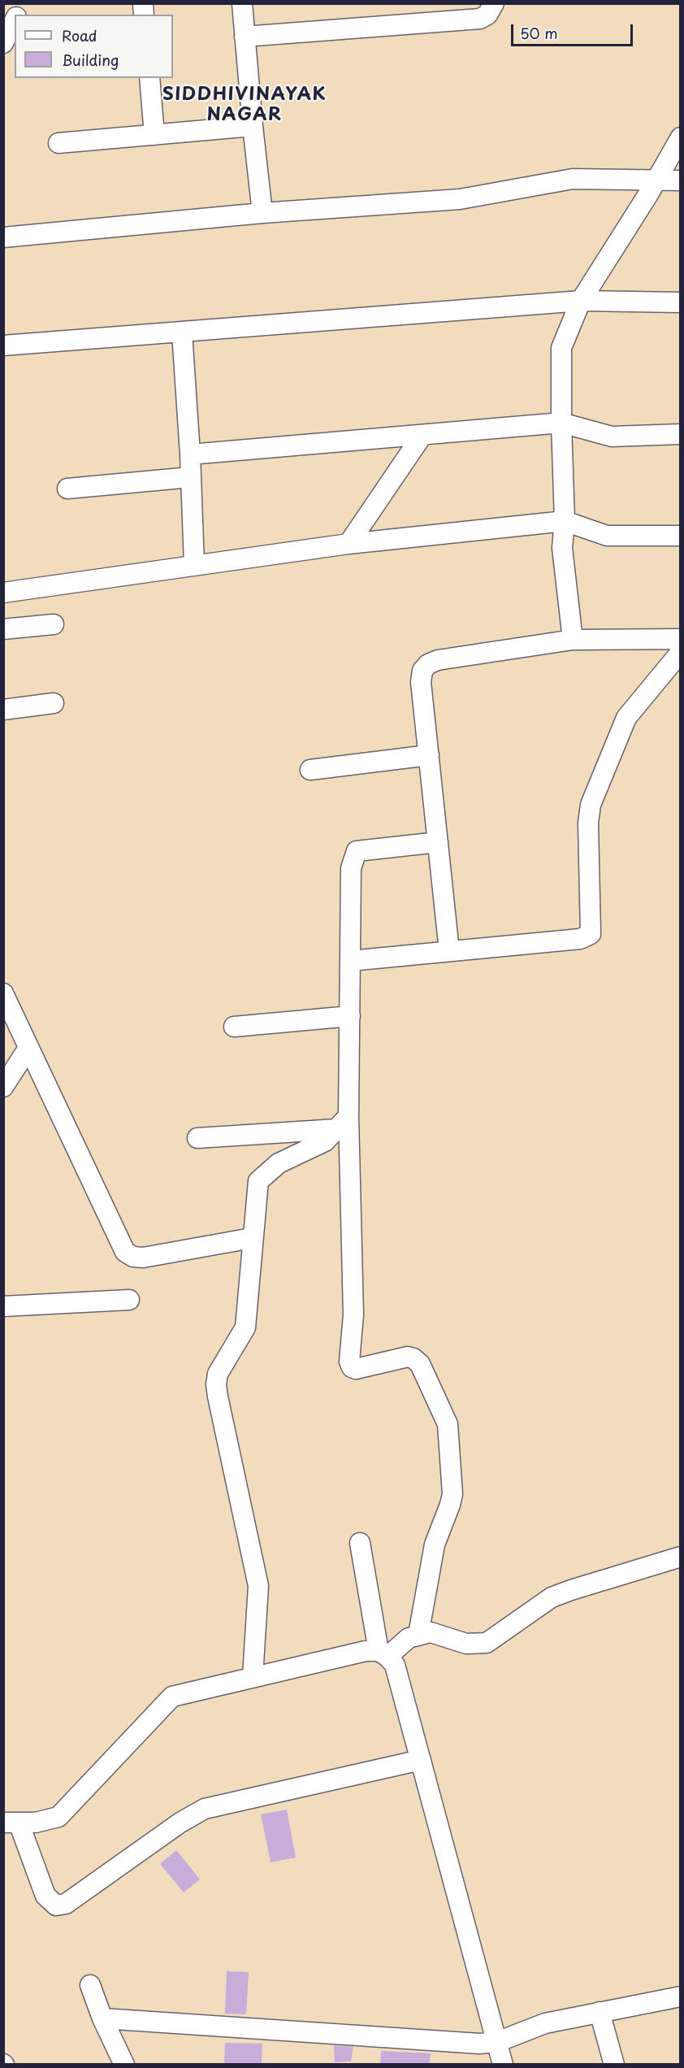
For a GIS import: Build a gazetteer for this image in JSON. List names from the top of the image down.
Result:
{
  "districts": ["SIDDHIVINAYAK NAGAR"],
  "legend": ["Road", "Building"],
  "scale_bar": "50 m"
}
